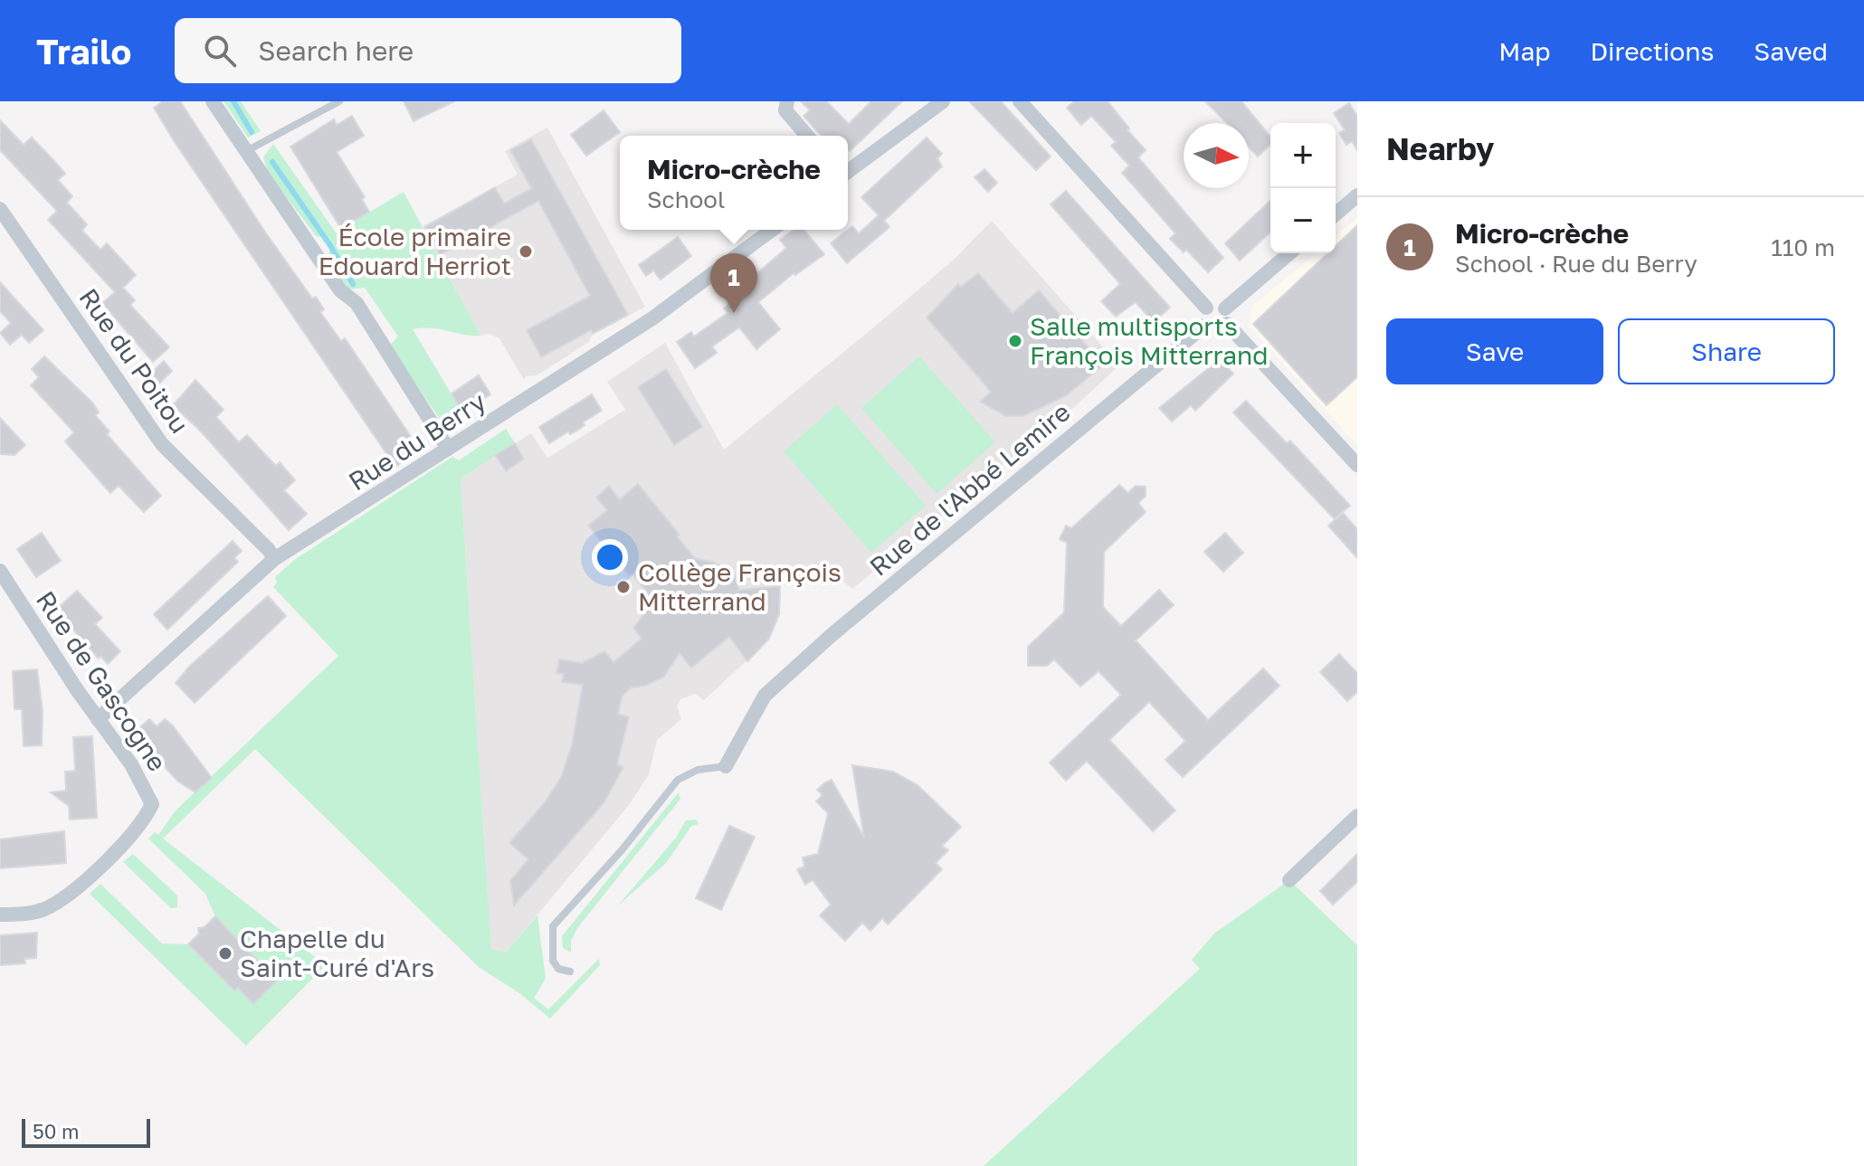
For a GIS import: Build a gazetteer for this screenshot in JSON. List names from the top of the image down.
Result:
{
  "streets": {
    "street": [
      "Rue du Poitou",
      "Rue du Berry",
      "Rue de l'Abbé Lemire",
      "Rue de Gascogne"
    ]
  },
  "crossings": [
    ["Rue du Poitou", "Rue du Berry"],
    ["Rue du Berry", "Rue de Gascogne"]
  ],
  "places": [
    "École primaire Edouard Herriot",
    "Salle multisports François Mitterrand",
    "Collège François Mitterrand",
    "Chapelle du Saint-Curé d'Ars"
  ],
  "scale_bar": "50 m",
  "north": "right",
  "page": {
    "header": "Trailo",
    "search": "Search here",
    "nav": ["Map", "Directions", "Saved"],
    "heading": "Nearby",
    "map_buttons": ["+", "−"],
    "popup": ["Micro-crèche", "School"],
    "list": [
      {
        "mark": "1",
        "name": "Micro-crèche",
        "note": "School · Rue du Berry",
        "value": "110 m"
      }
    ],
    "pins": "1",
    "buttons": ["Save", "Share"],
    "scale": "50 m"
  }
}
